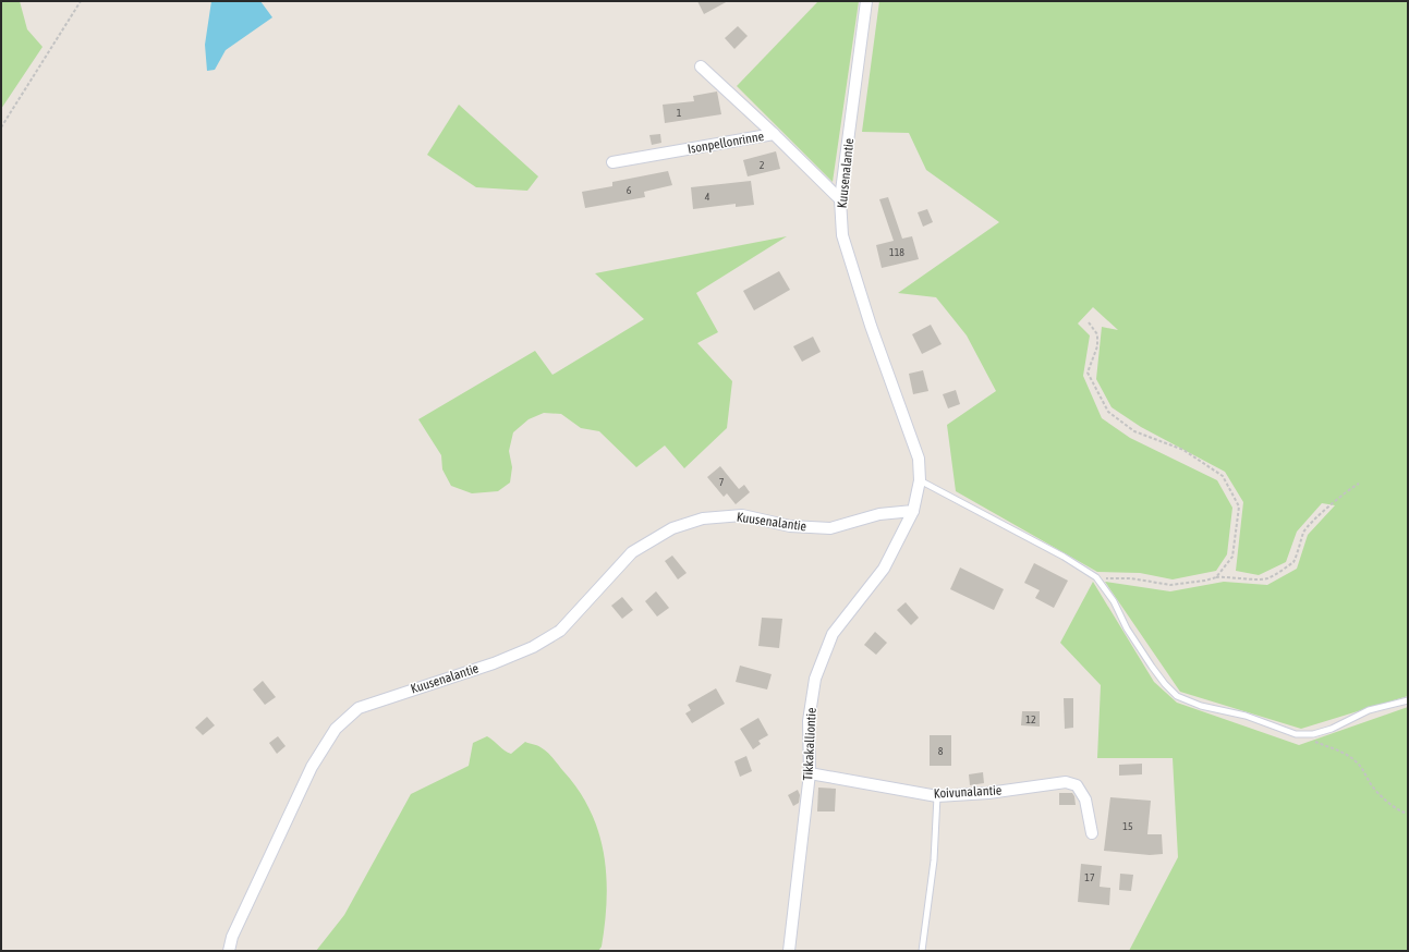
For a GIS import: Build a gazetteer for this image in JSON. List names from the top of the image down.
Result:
{
  "streets": {
    "street": [
      "Isonpellonrinne",
      "Kuusenalantie",
      "Tikkakalliontie",
      "Koivunalantie"
    ]
  },
  "crossings": [
    ["Isonpellonrinne", "Kuusenalantie"],
    ["Kuusenalantie", "Tikkakalliontie"],
    ["Tikkakalliontie", "Koivunalantie"]
  ],
  "house_numbers": [
    "1",
    "2",
    "6",
    "4",
    "118",
    "7",
    "12",
    "8",
    "15",
    "17"
  ]
}
